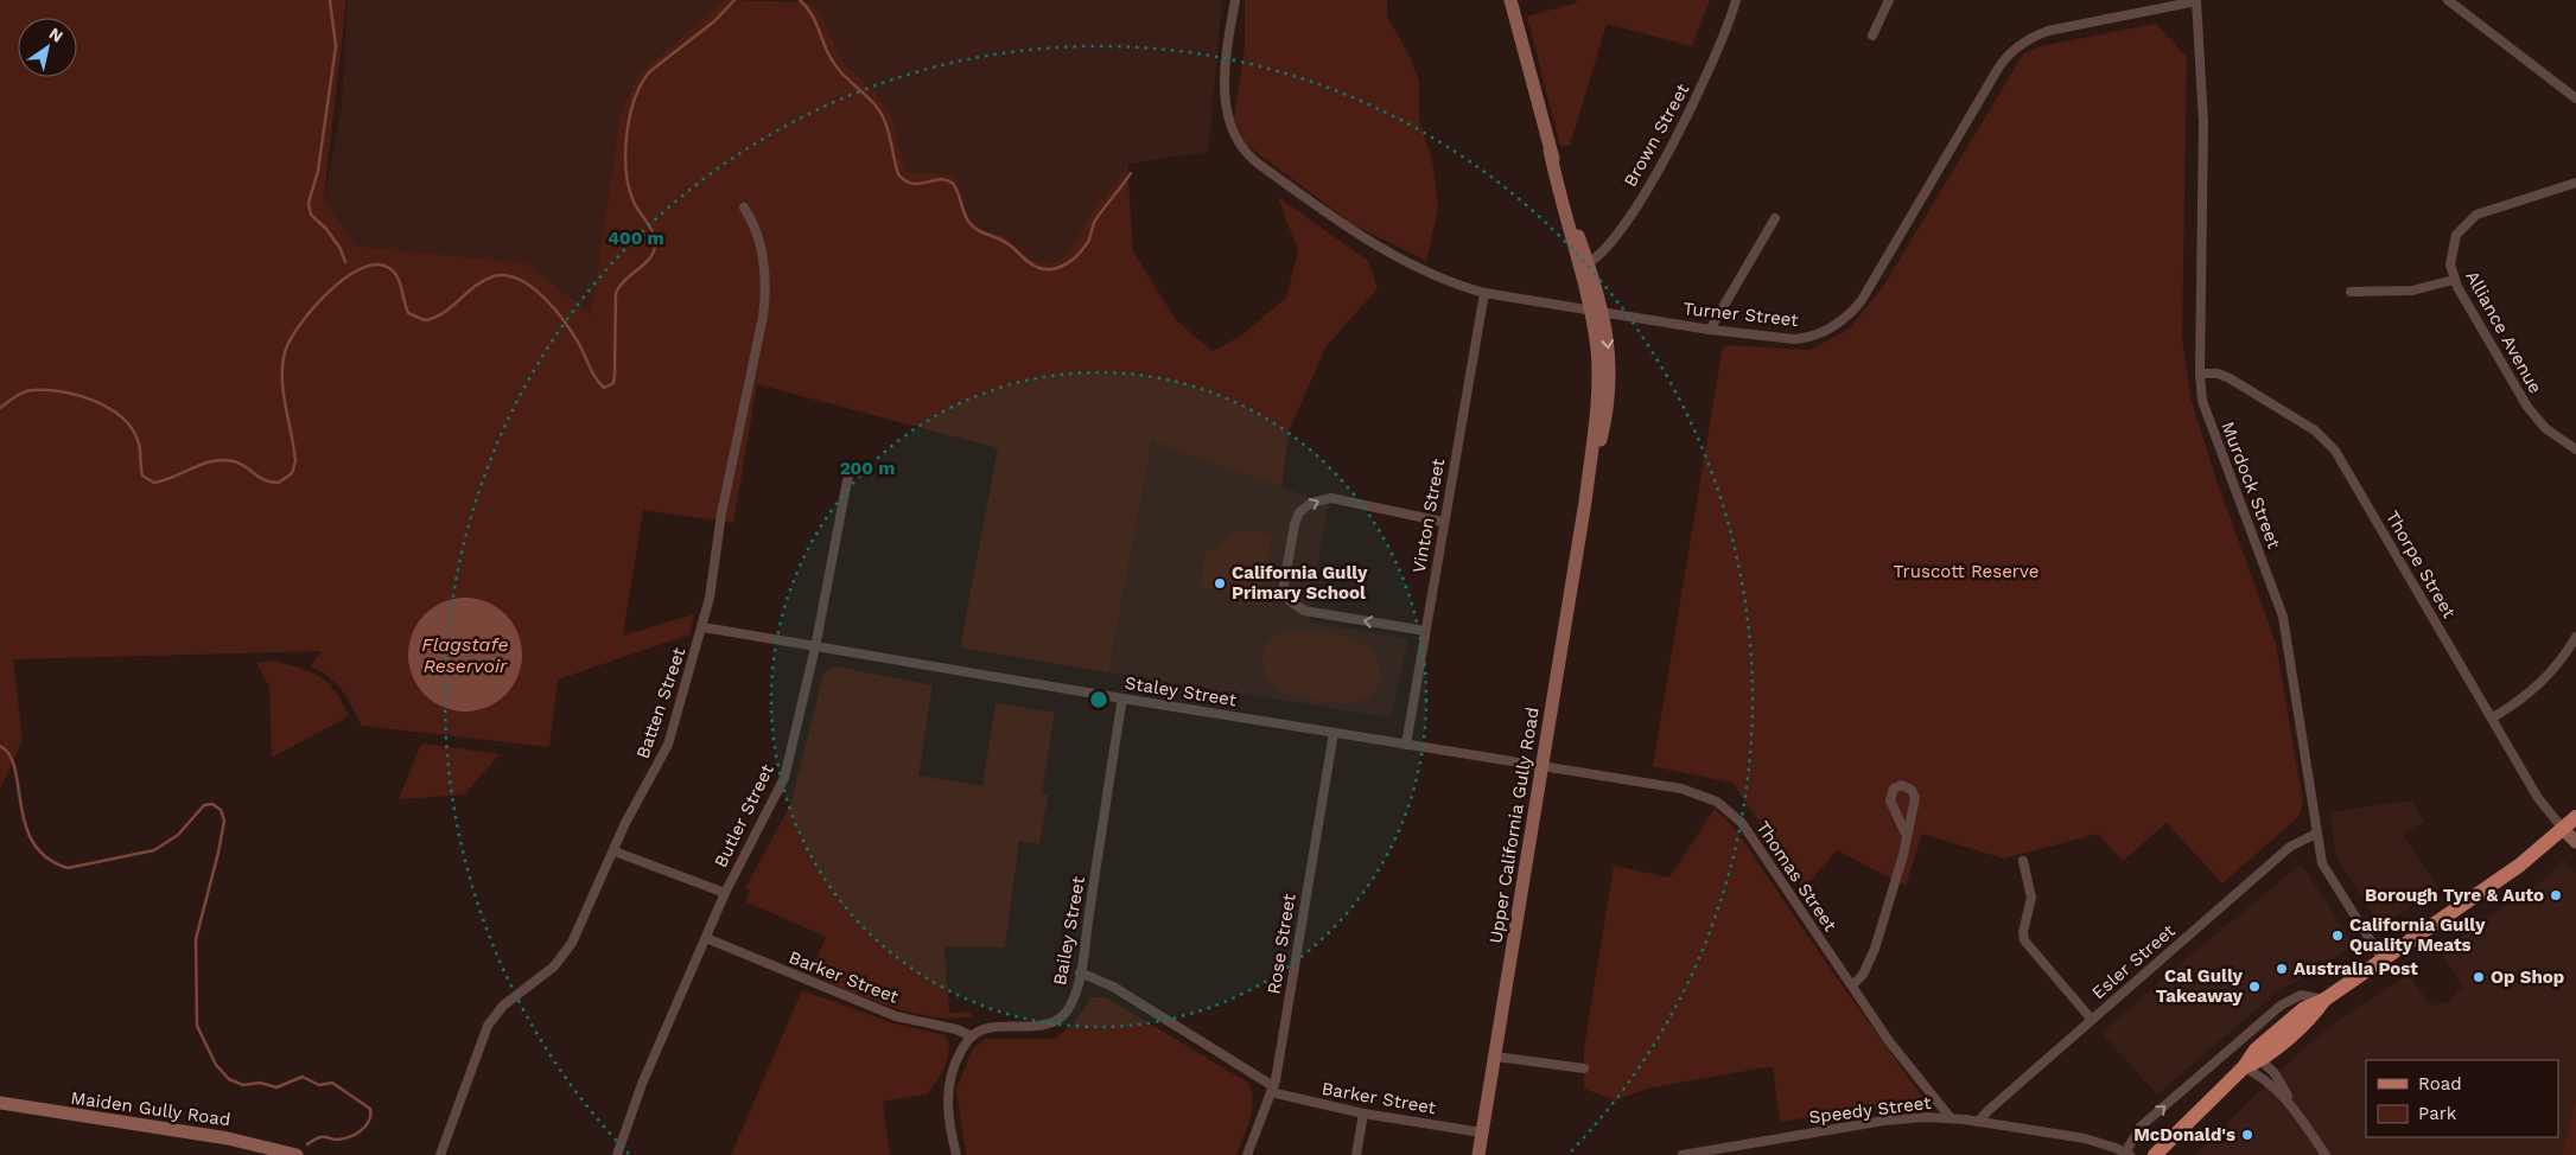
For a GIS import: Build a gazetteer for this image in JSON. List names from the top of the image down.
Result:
{
  "streets": {
    "street": [
      "Brown Street",
      "Turner Street",
      "Alliance Avenue",
      "Murdock Street",
      "Vinton Street",
      "Thorpe Street",
      "Staley Street",
      "Batten Street",
      "Butler Street",
      "Upper California Gully Road",
      "Thomas Street",
      "Bailey Street",
      "Rose Street",
      "Esler Street",
      "Barker Street",
      "Maiden Gully Road",
      "Speedy Street"
    ]
  },
  "crossings": [
    ["Brown Street", "Upper California Gully Road"],
    ["Turner Street", "Murdock Street"],
    ["Turner Street", "Vinton Street"],
    ["Turner Street", "Upper California Gully Road"],
    ["Murdock Street", "Thorpe Street"],
    ["Murdock Street", "Esler Street"],
    ["Vinton Street", "Staley Street"],
    ["Staley Street", "Batten Street"],
    ["Staley Street", "Butler Street"],
    ["Staley Street", "Upper California Gully Road"],
    ["Staley Street", "Thomas Street"],
    ["Staley Street", "Bailey Street"],
    ["Staley Street", "Rose Street"],
    ["Butler Street", "Barker Street"],
    ["Upper California Gully Road", "Thomas Street"],
    ["Upper California Gully Road", "Barker Street"],
    ["Thomas Street", "Speedy Street"],
    ["Bailey Street", "Barker Street"],
    ["Rose Street", "Barker Street"],
    ["Esler Street", "Speedy Street"]
  ],
  "water": ["Flagstafe Reservoir"],
  "parks": ["Truscott Reserve"],
  "places": [
    "California Gully Primary School",
    "Borough Tyre & Auto",
    "California Gully Quality Meats",
    "AustralIa Post",
    "Op Shop",
    "Cal Gully Takeaway",
    "McDonald's"
  ],
  "legend": ["Road", "Park"],
  "north": "top right",
  "rings": ["400 m", "200 m"]
}
